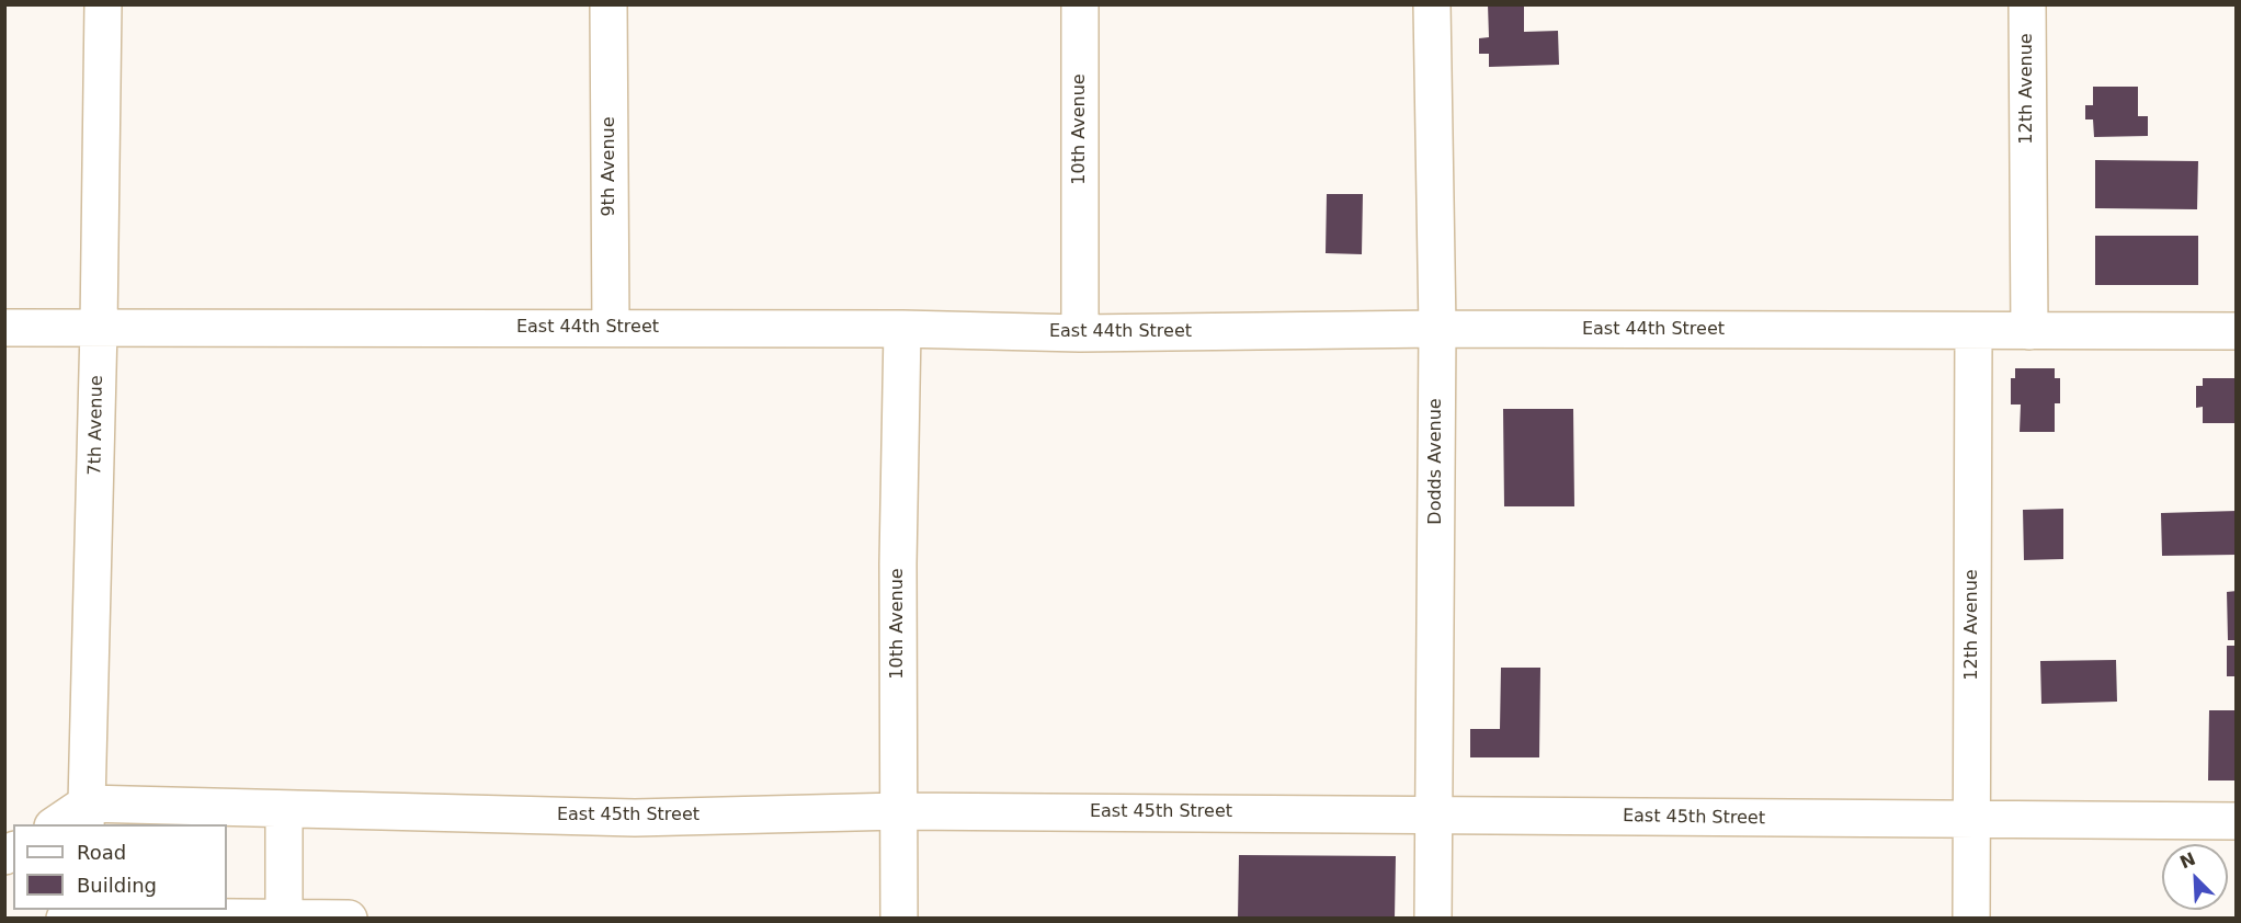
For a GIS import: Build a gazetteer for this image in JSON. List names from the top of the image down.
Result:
{
  "streets": {
    "street": [
      "12th Avenue",
      "10th Avenue",
      "9th Avenue",
      "East 44th Street",
      "7th Avenue",
      "Dodds Avenue",
      "East 45th Street"
    ]
  },
  "crossings": [
    ["12th Avenue", "East 44th Street"],
    ["12th Avenue", "East 45th Street"],
    ["10th Avenue", "East 44th Street"],
    ["10th Avenue", "East 45th Street"],
    ["9th Avenue", "East 44th Street"],
    ["East 44th Street", "7th Avenue"],
    ["East 44th Street", "Dodds Avenue"],
    ["7th Avenue", "East 45th Street"],
    ["Dodds Avenue", "East 45th Street"]
  ],
  "legend": ["Road", "Building"],
  "north": "top left"
}
